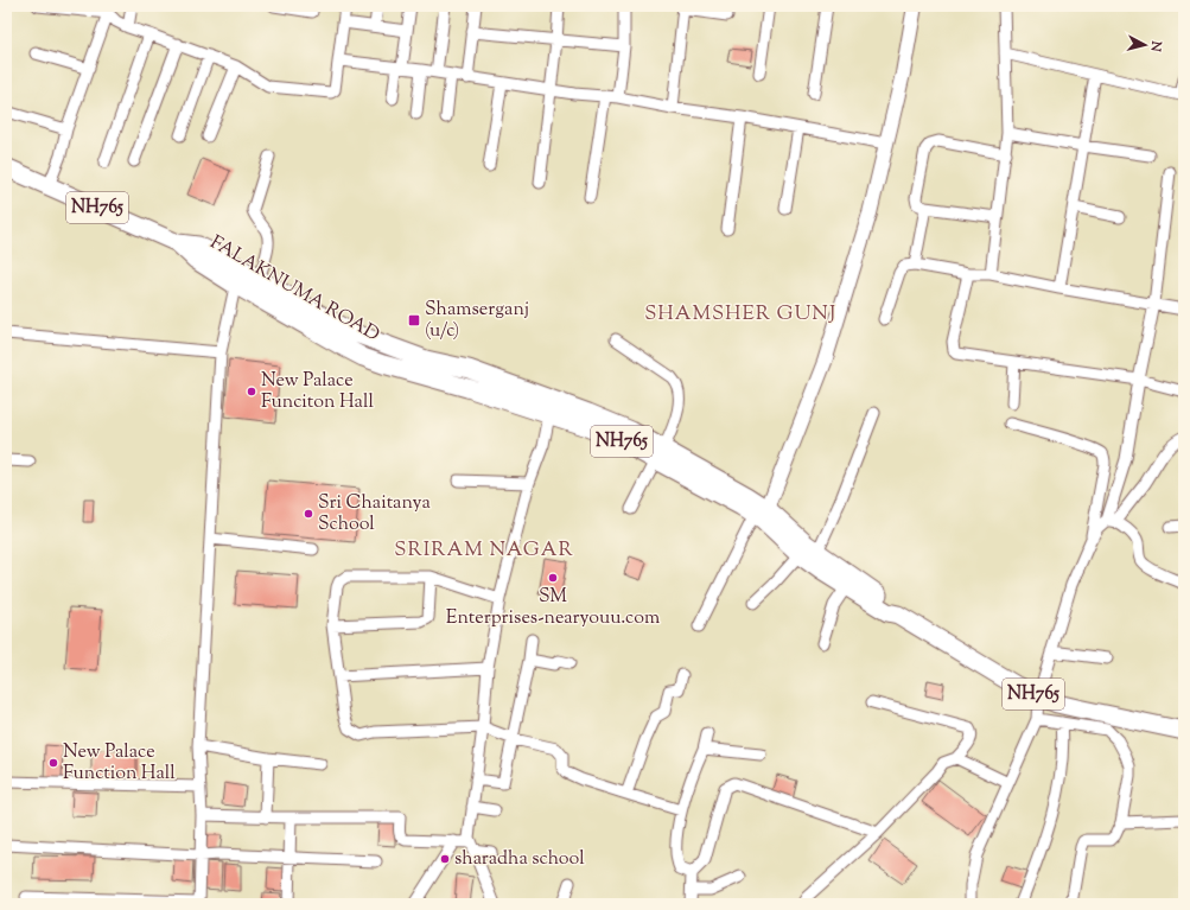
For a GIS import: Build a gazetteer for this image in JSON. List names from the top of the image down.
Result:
{
  "streets": {
    "highway": ["NH765", "FALAKNUMA ROAD"]
  },
  "districts": ["SHAMSHER GUNJ", "SRIRAM NAGAR"],
  "places": {
    "transit": ["Shamserganj (u/c)"],
    "other": [
      "New Palace Funciton Hall",
      "Sri Chaitanya School",
      "SM Enterprises-nearyouu.com",
      "New Palace Function Hall",
      "sharadha school"
    ]
  },
  "north": "right"
}
